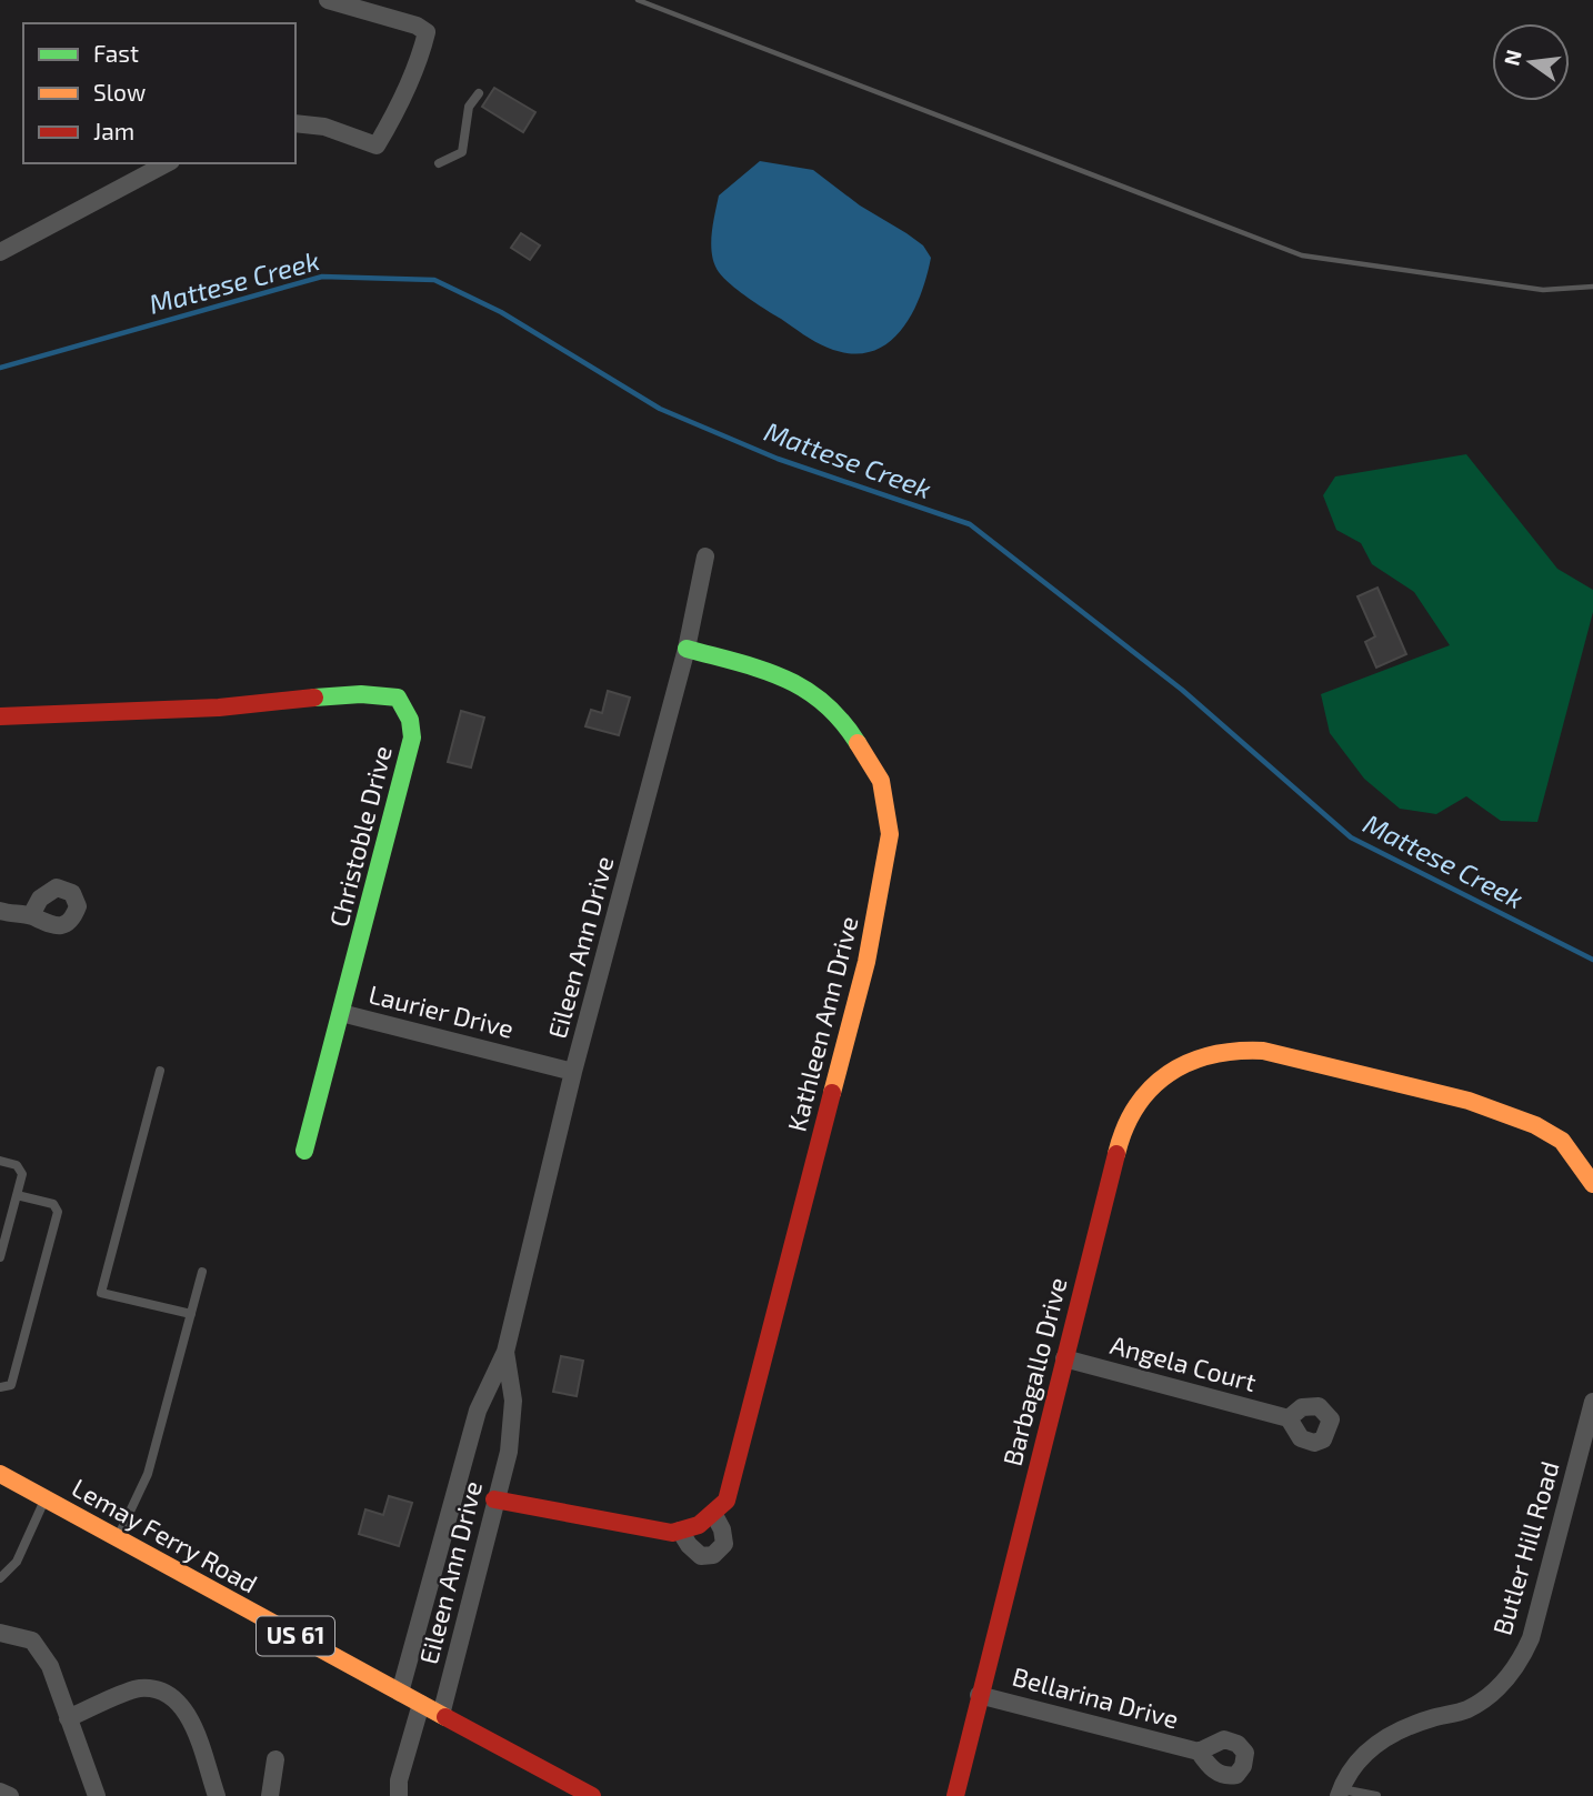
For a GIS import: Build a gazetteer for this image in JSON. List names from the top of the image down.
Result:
{
  "streets": {
    "street": [
      "Christoble Drive",
      "Eileen Ann Drive",
      "Laurier Drive",
      "Kathleen Ann Drive",
      "Angela Court",
      "Barbagallo Drive",
      "Lemay Ferry Road",
      "Butler Hill Road",
      "US 61",
      "Bellarina Drive"
    ]
  },
  "crossings": [
    ["Christoble Drive", "Laurier Drive"],
    ["Eileen Ann Drive", "Laurier Drive"],
    ["Eileen Ann Drive", "Kathleen Ann Drive"],
    ["Eileen Ann Drive", "Lemay Ferry Road"],
    ["Angela Court", "Barbagallo Drive"],
    ["Barbagallo Drive", "Bellarina Drive"]
  ],
  "water": ["Mattese Creek"],
  "legend": ["Fast", "Slow", "Jam"],
  "north": "left"
}
